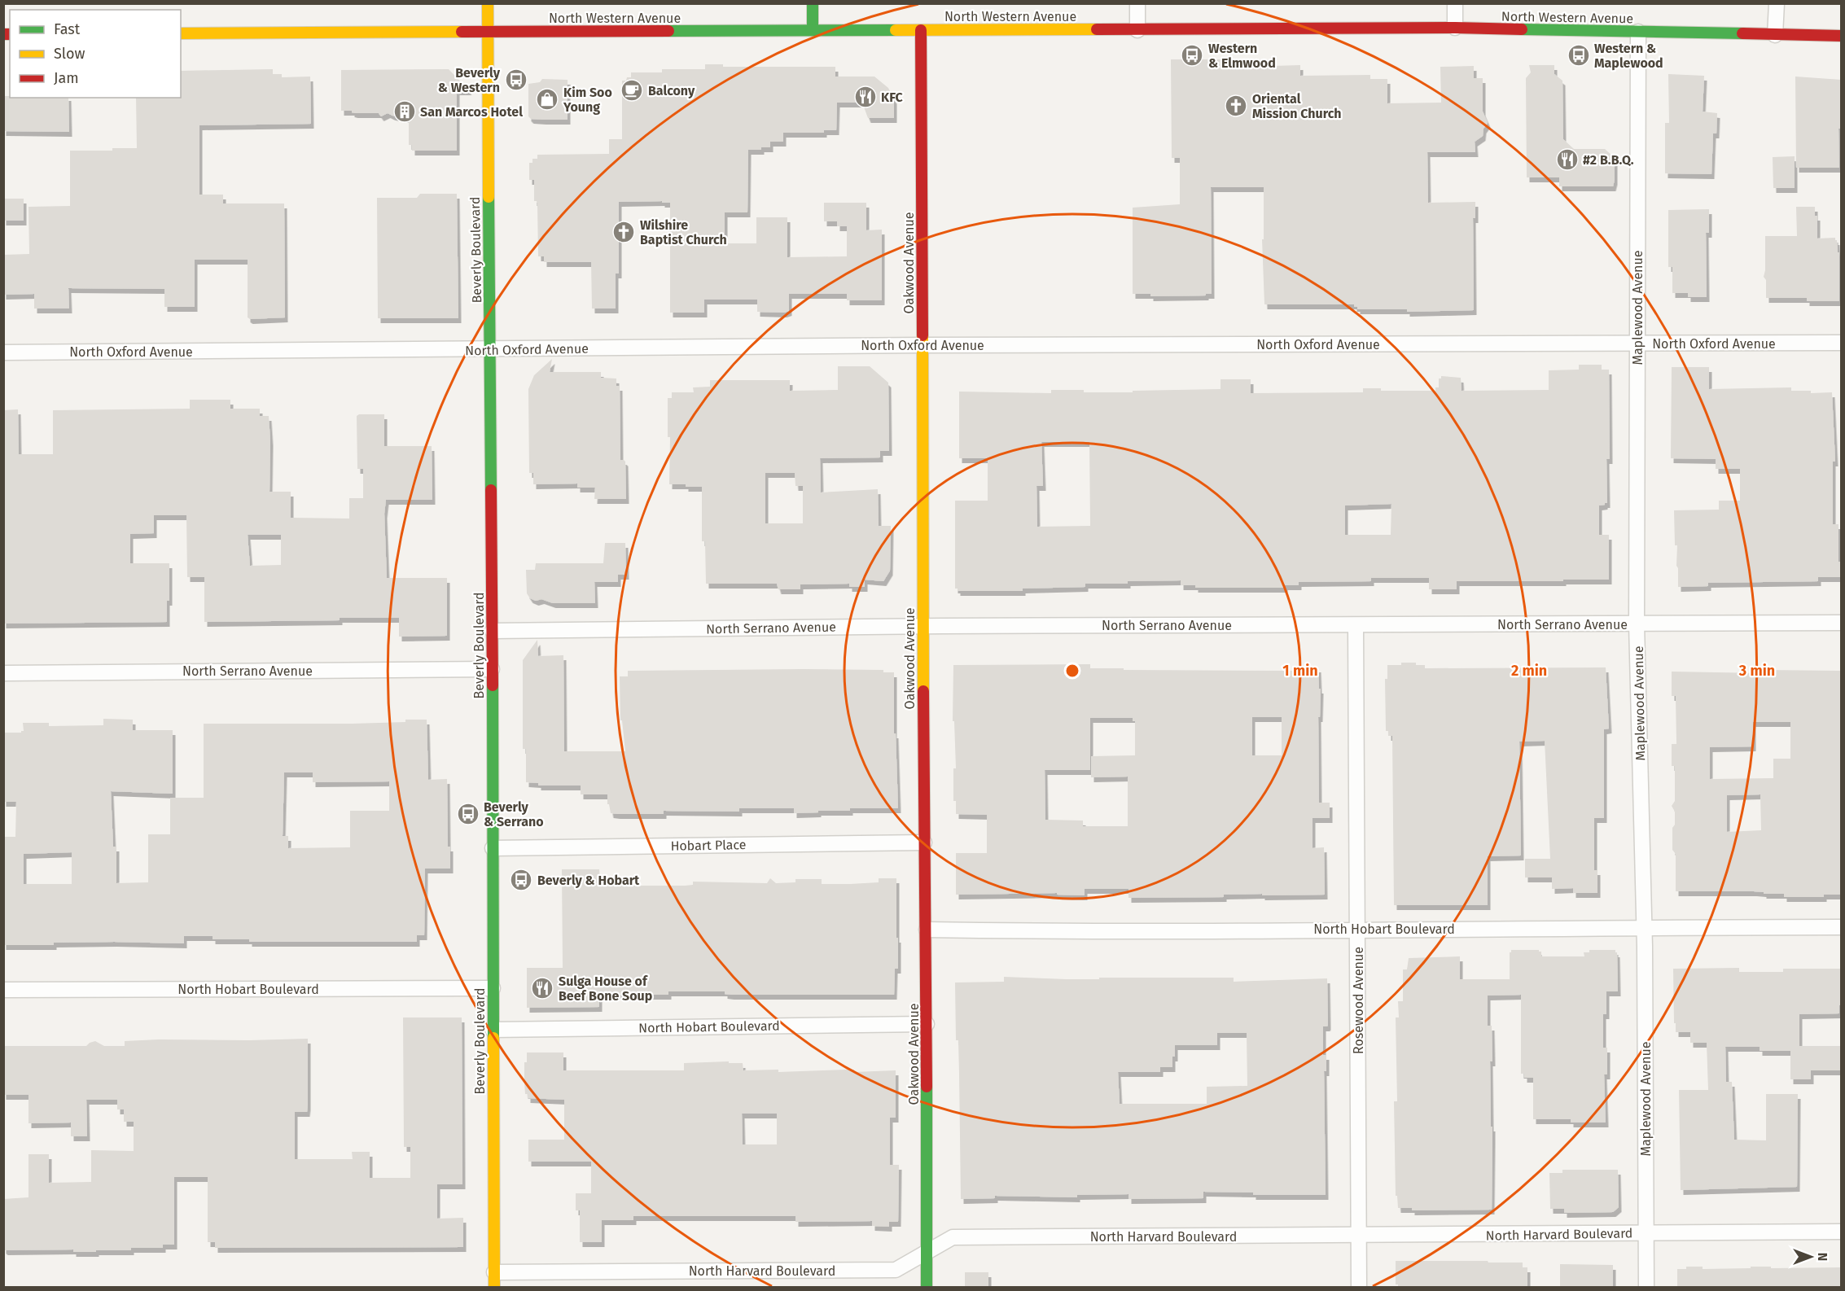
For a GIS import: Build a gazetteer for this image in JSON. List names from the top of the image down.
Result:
{
  "streets": {
    "main road": ["North Western Avenue", "Beverly Boulevard", "Oakwood Avenue"],
    "street": [
      "Maplewood Avenue",
      "North Oxford Avenue",
      "North Serrano Avenue",
      "Hobart Place",
      "North Hobart Boulevard",
      "Rosewood Avenue",
      "North Harvard Boulevard"
    ]
  },
  "crossings": [
    ["North Western Avenue", "Beverly Boulevard"],
    ["North Western Avenue", "Oakwood Avenue"],
    ["North Western Avenue", "Maplewood Avenue"],
    ["Beverly Boulevard", "North Oxford Avenue"],
    ["Beverly Boulevard", "North Serrano Avenue"],
    ["Beverly Boulevard", "Hobart Place"],
    ["Beverly Boulevard", "North Hobart Boulevard"],
    ["Beverly Boulevard", "North Harvard Boulevard"],
    ["Oakwood Avenue", "North Oxford Avenue"],
    ["Oakwood Avenue", "North Serrano Avenue"],
    ["Oakwood Avenue", "Hobart Place"],
    ["Oakwood Avenue", "North Hobart Boulevard"],
    ["Oakwood Avenue", "North Harvard Boulevard"],
    ["Maplewood Avenue", "North Oxford Avenue"],
    ["Maplewood Avenue", "North Serrano Avenue"],
    ["Maplewood Avenue", "North Hobart Boulevard"],
    ["Maplewood Avenue", "North Harvard Boulevard"],
    ["North Serrano Avenue", "Rosewood Avenue"],
    ["North Hobart Boulevard", "Rosewood Avenue"],
    ["Rosewood Avenue", "North Harvard Boulevard"]
  ],
  "places": {
    "bus stop": [
      "Western & Elmwood",
      "Western & Maplewood",
      "Beverly & Western",
      "Beverly & Serrano",
      "Beverly & Hobart"
    ],
    "cafe": ["Balcony"],
    "restaurant": ["KFC", "#2 B.B.Q.", "Sulga House of Beef Bone Soup"],
    "shop": ["Kim Soo Young"],
    "church": ["Oriental Mission Church", "Wilshire Baptist Church"],
    "building": ["San Marcos Hotel"]
  },
  "legend": ["Fast", "Slow", "Jam"],
  "north": "right",
  "rings": ["1 min", "2 min", "3 min"]
}
